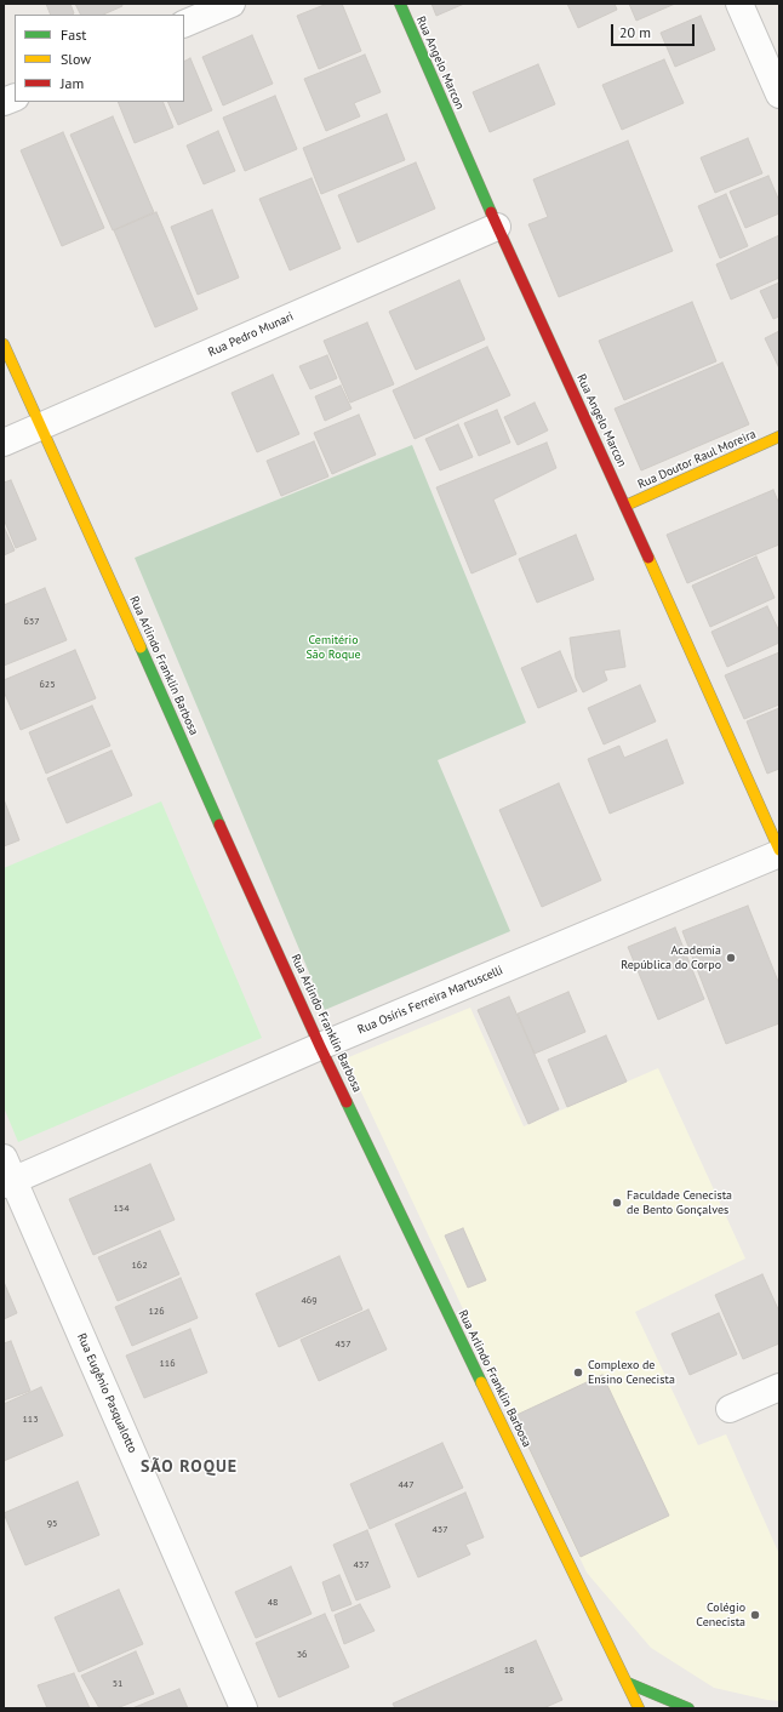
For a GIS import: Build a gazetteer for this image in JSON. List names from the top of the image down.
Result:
{
  "streets": {
    "street": [
      "Rua Angelo Marcon",
      "Rua Pedro Munari",
      "Rua Doutor Raul Moreira",
      "Rua Arlindo Franklin Barbosa",
      "Rua Osíris Ferreira Martuscelli",
      "Rua Eugênio Pasqualotto"
    ]
  },
  "crossings": [
    ["Rua Angelo Marcon", "Rua Pedro Munari"],
    ["Rua Angelo Marcon", "Rua Doutor Raul Moreira"],
    ["Rua Pedro Munari", "Rua Arlindo Franklin Barbosa"],
    ["Rua Arlindo Franklin Barbosa", "Rua Osíris Ferreira Martuscelli"],
    ["Rua Osíris Ferreira Martuscelli", "Rua Eugênio Pasqualotto"]
  ],
  "districts": ["SÃO ROQUE"],
  "parks": ["Cemitério São Roque"],
  "places": [
    "Academia República do Corpo",
    "Faculdade Cenecista de Bento Gonçalves",
    "Complexo de Ensino Cenecista",
    "Colégio Cenecista"
  ],
  "house_numbers": [
    "637",
    "625",
    "154",
    "162",
    "469",
    "126",
    "457",
    "116",
    "113",
    "447",
    "95",
    "437",
    "437",
    "48",
    "36",
    "18",
    "51"
  ],
  "legend": ["Fast", "Slow", "Jam"],
  "scale_bar": "20 m"
}
